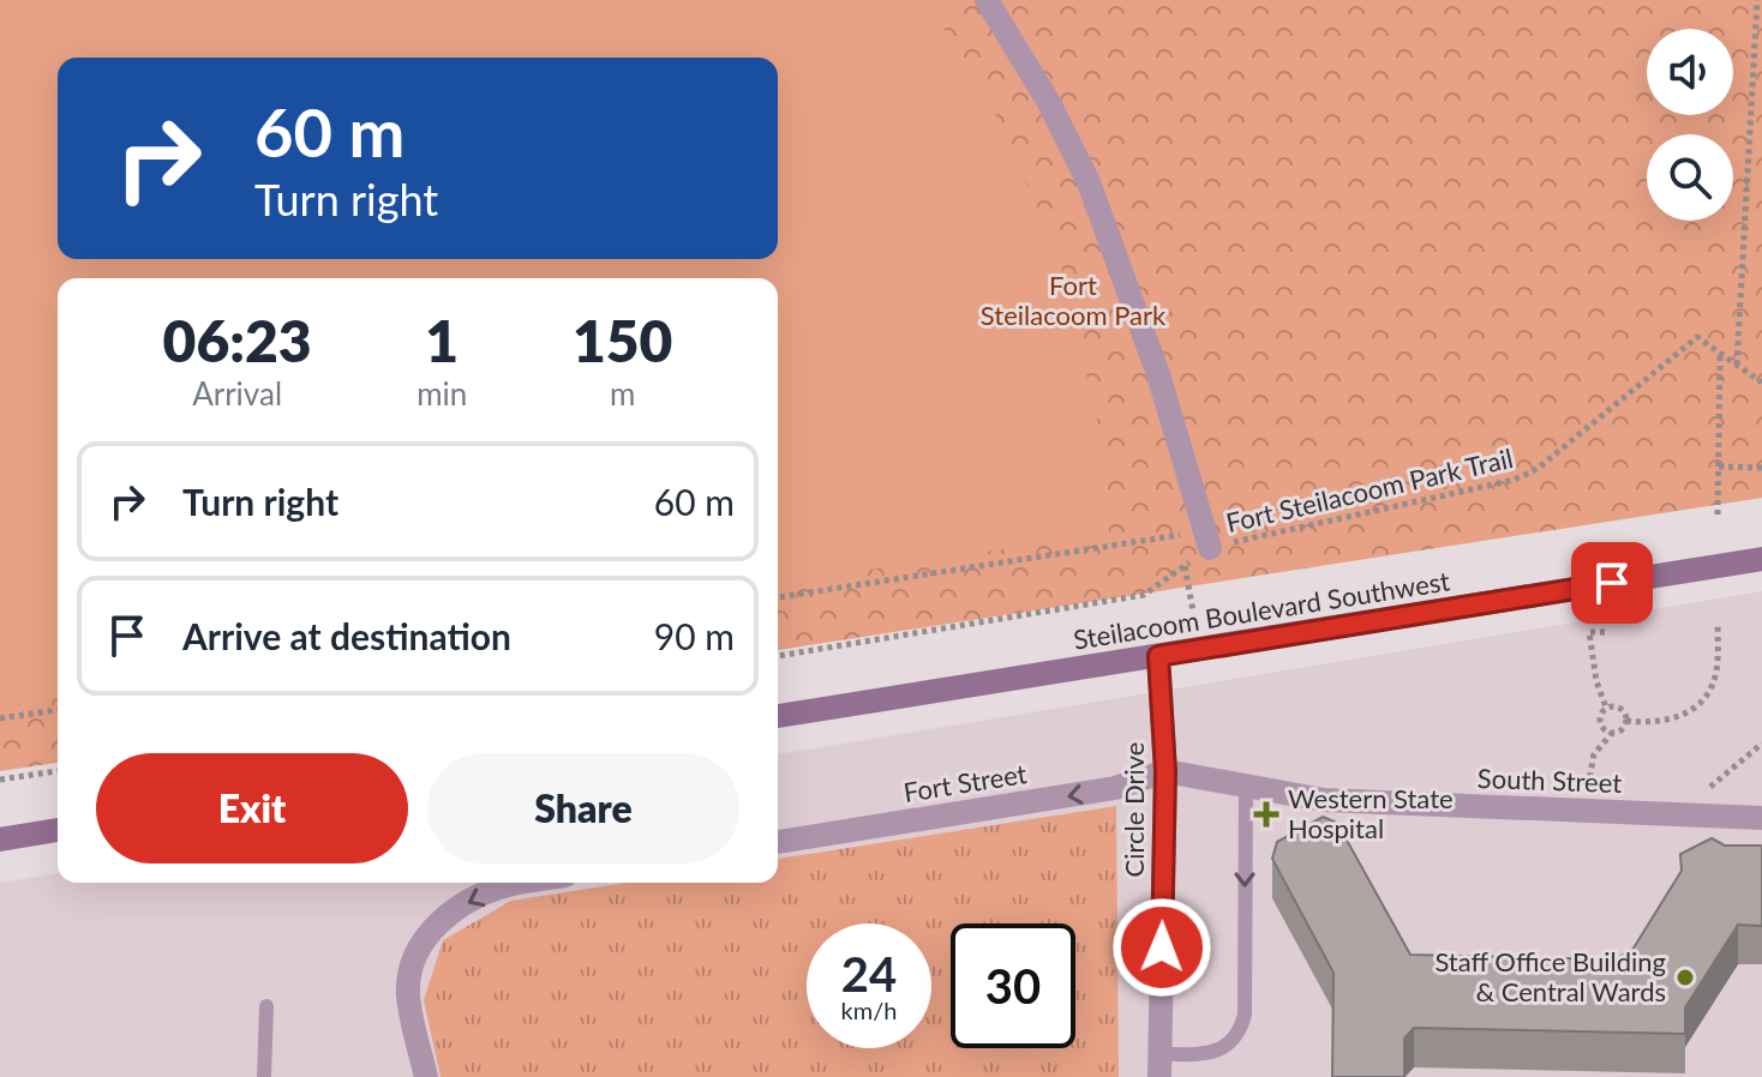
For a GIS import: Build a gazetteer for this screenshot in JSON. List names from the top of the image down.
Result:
{
  "streets": {
    "main road": ["Steilacoom Boulevard Southwest"],
    "street": ["South Street", "Fort Street", "Circle Drive"],
    "path": ["Fort Steilacoom Park Trail"]
  },
  "crossings": [
    ["Steilacoom Boulevard Southwest", "Circle Drive"],
    ["South Street", "Fort Street"],
    ["South Street", "Circle Drive"],
    ["Fort Street", "Circle Drive"]
  ],
  "one_way": ["Fort Street"],
  "parks": ["Fort Steilacoom Park"],
  "places": {
    "health": ["Western State Hospital"],
    "other": ["Staff Office Building & Central Wards"]
  },
  "page": {
    "turn": ["60 m", "Turn right"],
    "eta": [
      "06:23",
      "Arrival",
      "1",
      "min",
      "150",
      "m"
    ],
    "list": [
      {
        "name": "Turn right",
        "value": "60 m"
      },
      {
        "name": "Arrive at destination",
        "value": "90 m"
      }
    ],
    "buttons": ["Exit", "Share"],
    "speed": "24 km/h",
    "limit": "30"
  }
}
